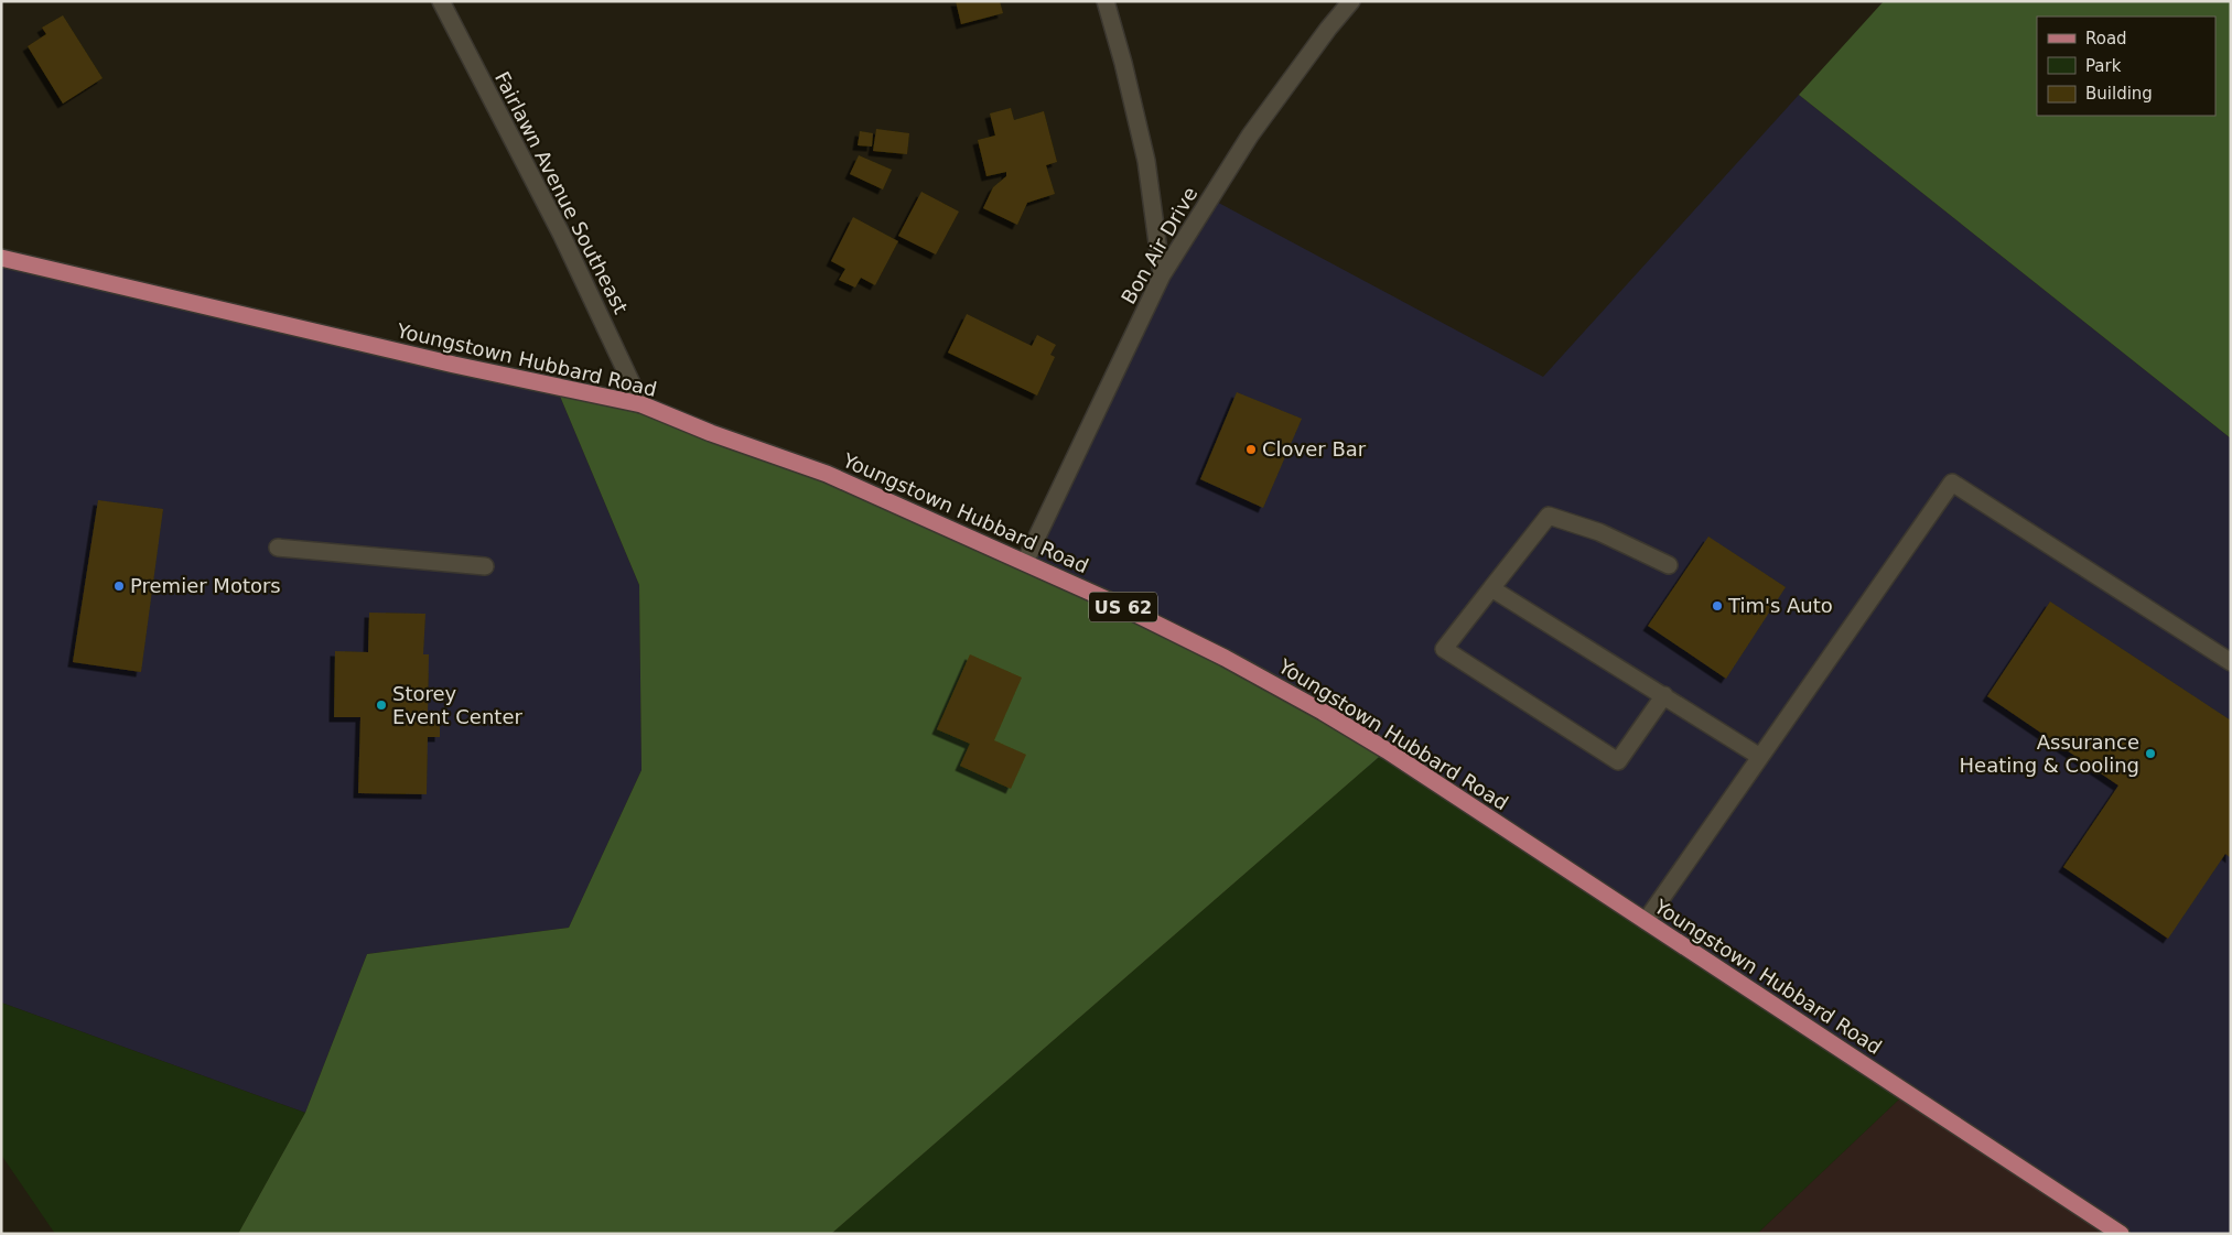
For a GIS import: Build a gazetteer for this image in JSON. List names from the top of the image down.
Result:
{
  "streets": {
    "main road": ["Youngstown Hubbard Road", "US 62"],
    "street": ["Fairlawn Avenue Southeast", "Bon Air Drive"]
  },
  "crossings": [
    ["Fairlawn Avenue Southeast", "Youngstown Hubbard Road"],
    ["Bon Air Drive", "Youngstown Hubbard Road"]
  ],
  "places": [
    "Clover Bar",
    "Premier Motors",
    "Tim's Auto",
    "Storey Event Center",
    "Assurance Heating & Cooling"
  ],
  "legend": ["Road", "Park", "Building"]
}
